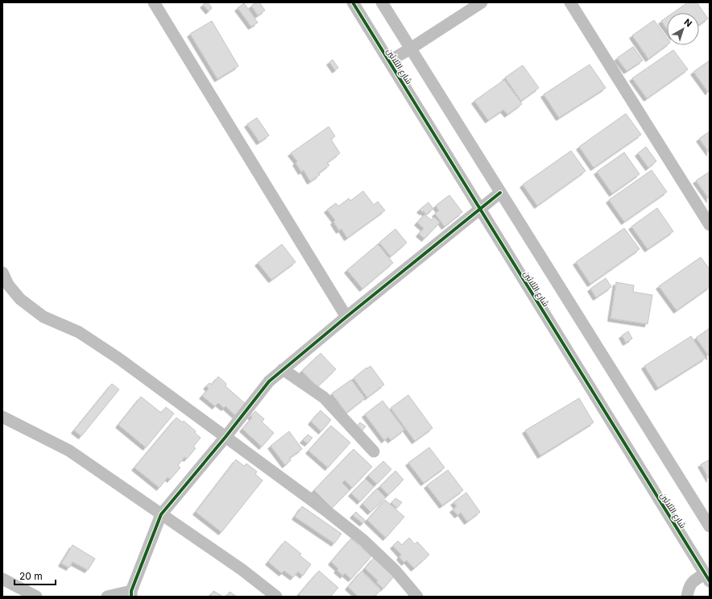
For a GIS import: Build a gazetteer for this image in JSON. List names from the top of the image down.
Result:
{
  "streets": {
    "street": ["شارع الثلاثين"]
  },
  "scale_bar": "20 m",
  "north": "top right"
}
